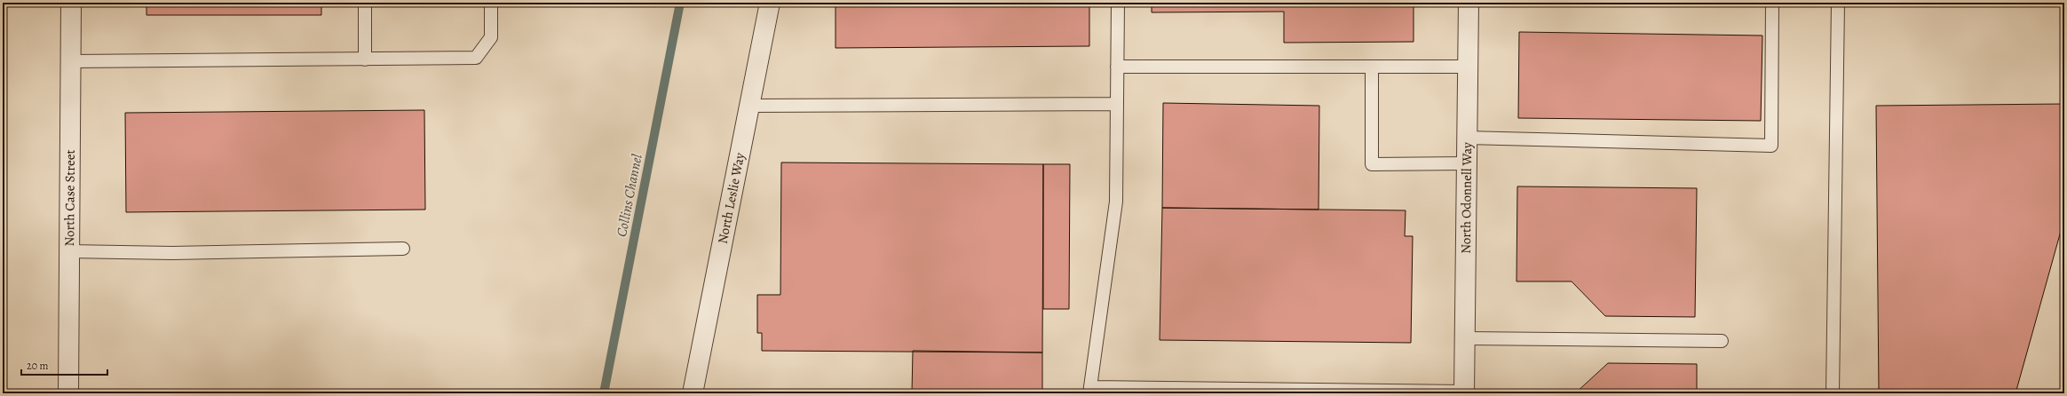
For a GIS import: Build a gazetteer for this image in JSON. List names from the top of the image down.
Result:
{
  "streets": {
    "street": ["North Case Street", "North Leslie Way", "North Odonnell Way"]
  },
  "water": ["Collins Channel"],
  "scale_bar": "20 m"
}
